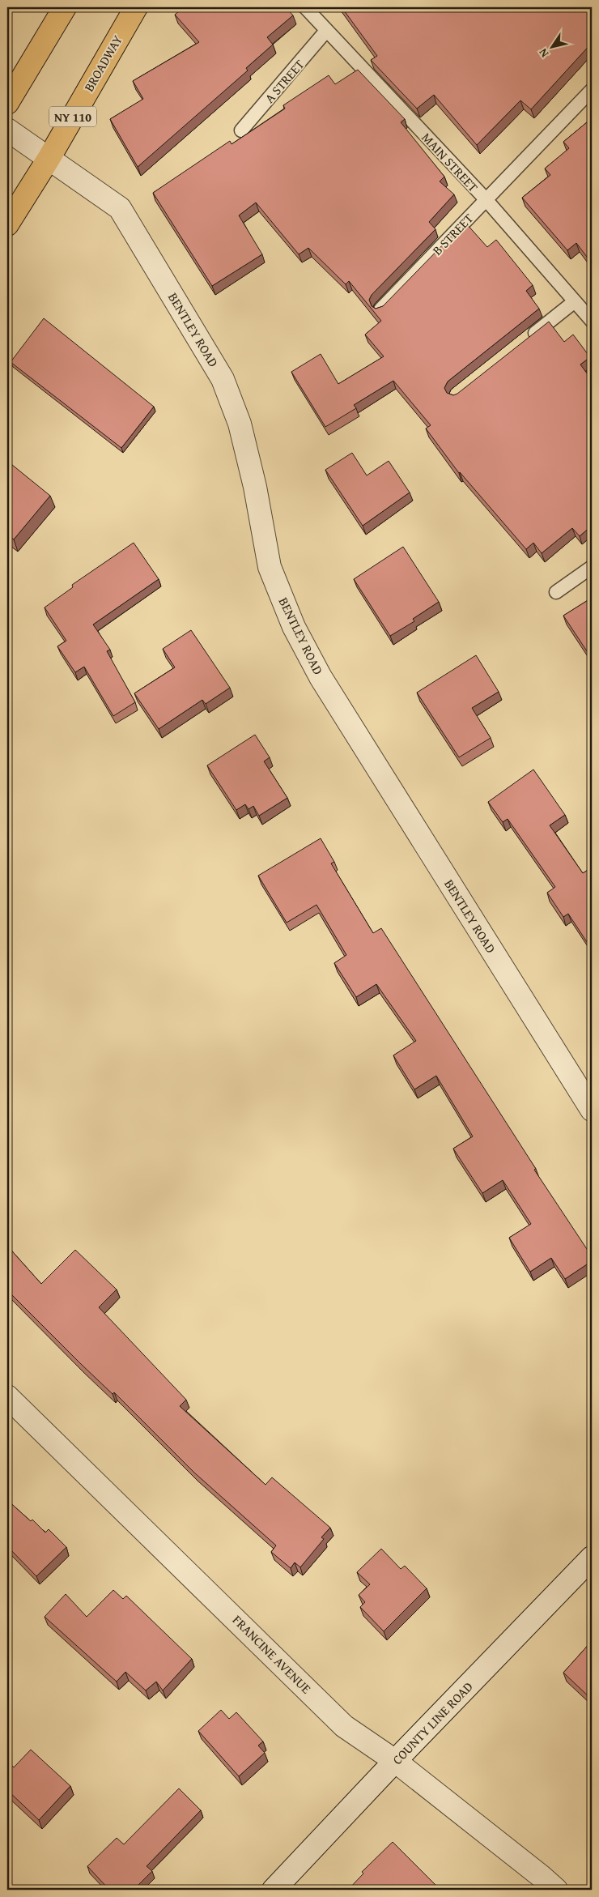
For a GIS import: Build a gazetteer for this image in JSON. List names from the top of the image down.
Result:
{
  "streets": {
    "main road": ["BROADWAY", "NY 110"],
    "street": ["BENTLEY ROAD", "FRANCINE AVENUE", "COUNTY LINE ROAD"],
    "lane": ["A STREET", "MAIN STREET", "B STREET"]
  },
  "crossings": [
    ["BROADWAY", "BENTLEY ROAD"],
    ["A STREET", "MAIN STREET"],
    ["MAIN STREET", "B STREET"],
    ["FRANCINE AVENUE", "COUNTY LINE ROAD"]
  ],
  "north": "bottom left"
}
